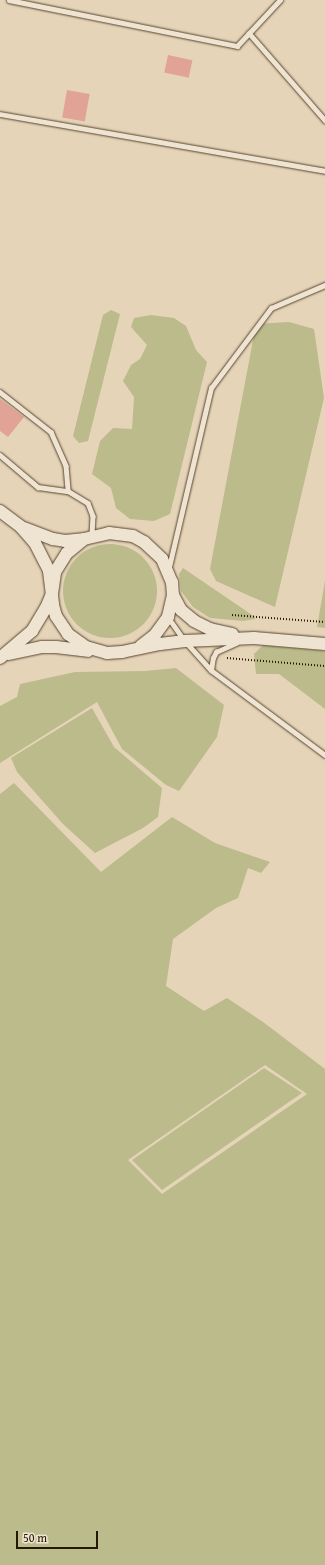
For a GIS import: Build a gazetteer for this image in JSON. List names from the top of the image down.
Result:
{
  "scale_bar": "50 m"
}
